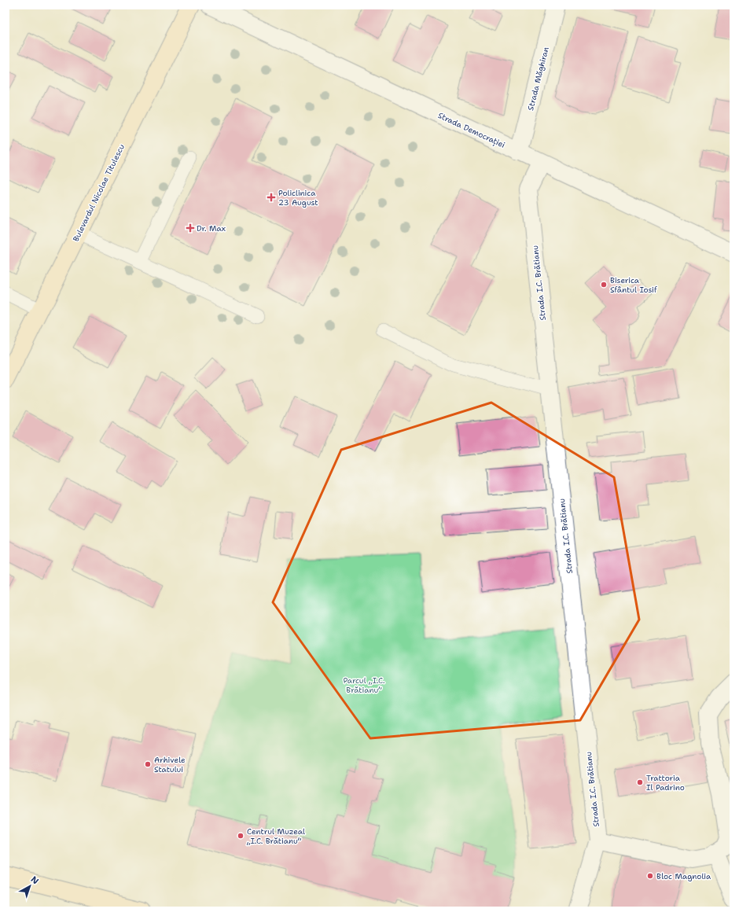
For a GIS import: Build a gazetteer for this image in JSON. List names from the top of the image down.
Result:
{
  "streets": {
    "street": [
      "Strada Măghiran",
      "Strada Democrației",
      "Bulevardul Nicolae Titulescu",
      "Strada I.C. Brătianu"
    ]
  },
  "crossings": [
    ["Strada Măghiran", "Strada Democrației"],
    ["Strada Democrației", "Strada I.C. Brătianu"]
  ],
  "parks": ["Parcul „I.C. Brătianu”"],
  "places": {
    "health": ["Policlinica 23 August", "Dr. Max"],
    "other": [
      "Biserica Sfântul Iosif",
      "Arhivele Statului",
      "Trattoria Il Padrino",
      "Centrul Muzeal „I.C. Brătianu”",
      "Bloc Magnolia"
    ]
  },
  "north": "top right"
}
